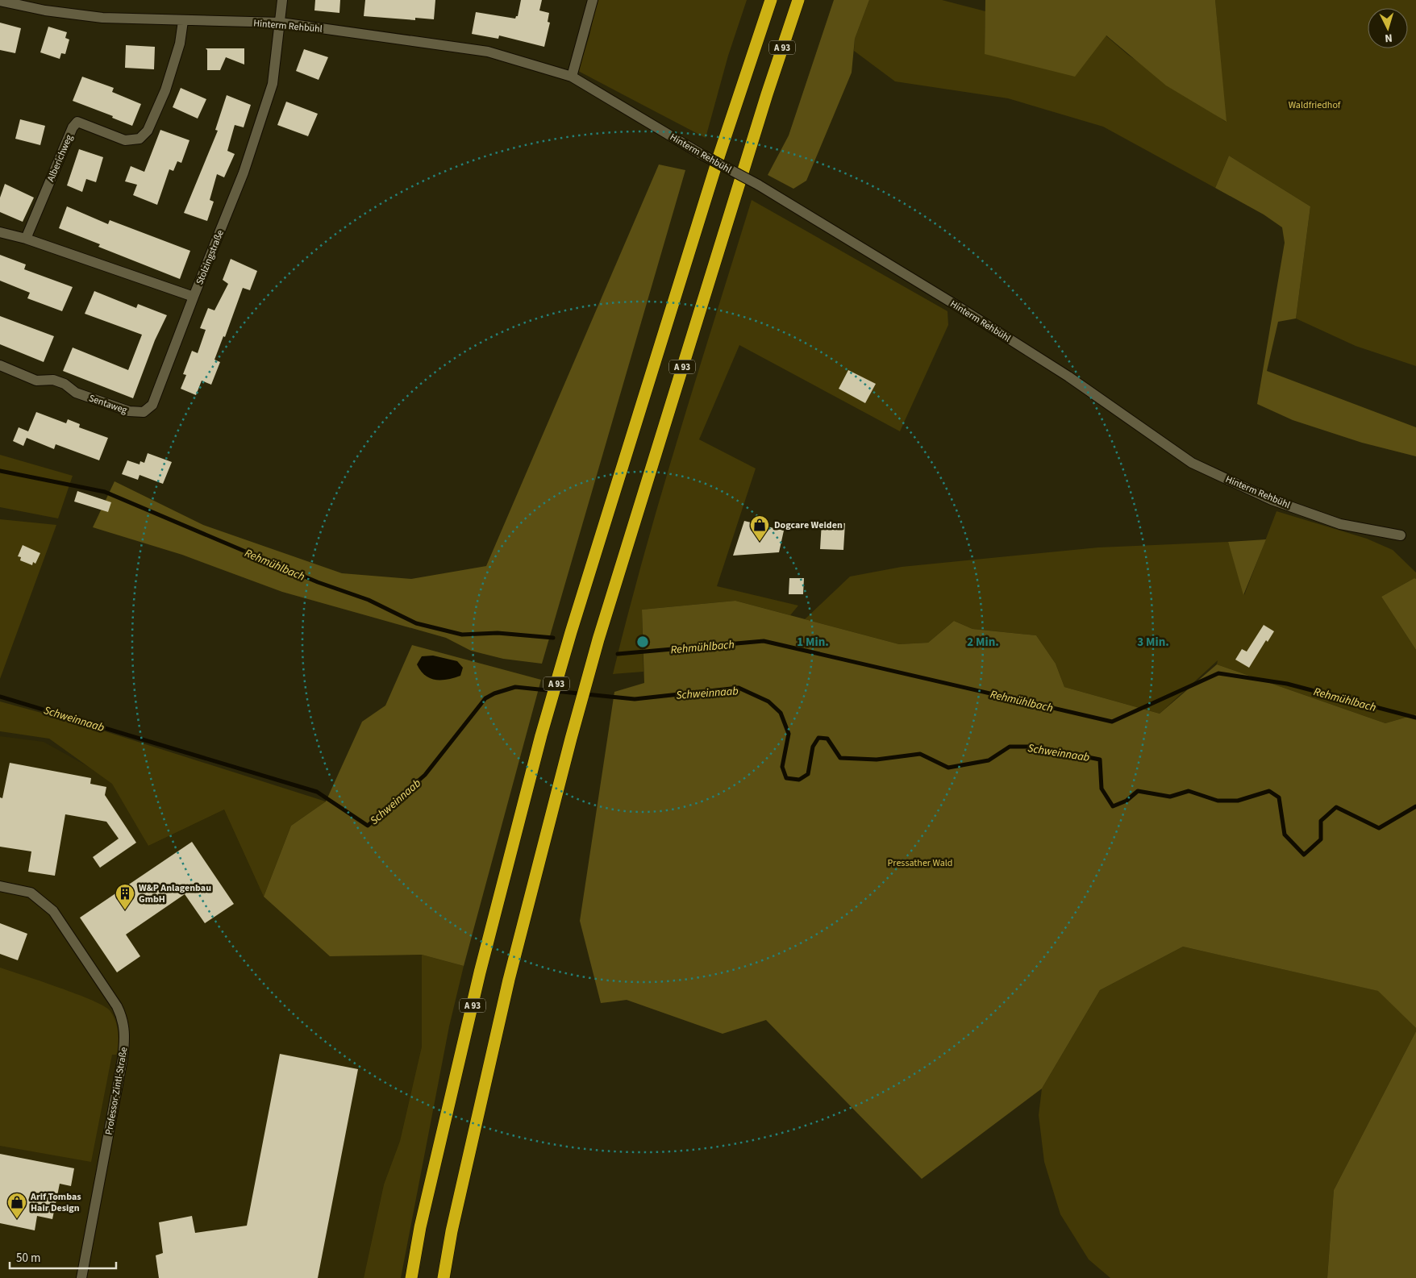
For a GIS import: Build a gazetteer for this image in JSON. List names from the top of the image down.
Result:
{
  "streets": {
    "highway": ["A 93"],
    "street": [
      "Hinterm Rehbühl",
      "Alberichweg",
      "Stolzingstraße",
      "Sentaweg",
      "Professor-Zintl-Straße"
    ]
  },
  "crossings": [
    ["Hinterm Rehbühl", "Alberichweg"],
    ["Hinterm Rehbühl", "Stolzingstraße"],
    ["Alberichweg", "Stolzingstraße"],
    ["Stolzingstraße", "Sentaweg"]
  ],
  "water": ["Rehmühlbach", "Schweinnaab"],
  "parks": ["Waldfriedhof", "Pressather Wald"],
  "places": {
    "shop": ["Dogcare Weiden", "Arif Tombas Hair Design"],
    "building": ["W&P Anlagenbau GmbH"]
  },
  "scale_bar": "50 m",
  "north": "bottom",
  "rings": ["1 Min.", "2 Min.", "3 Min."]
}
